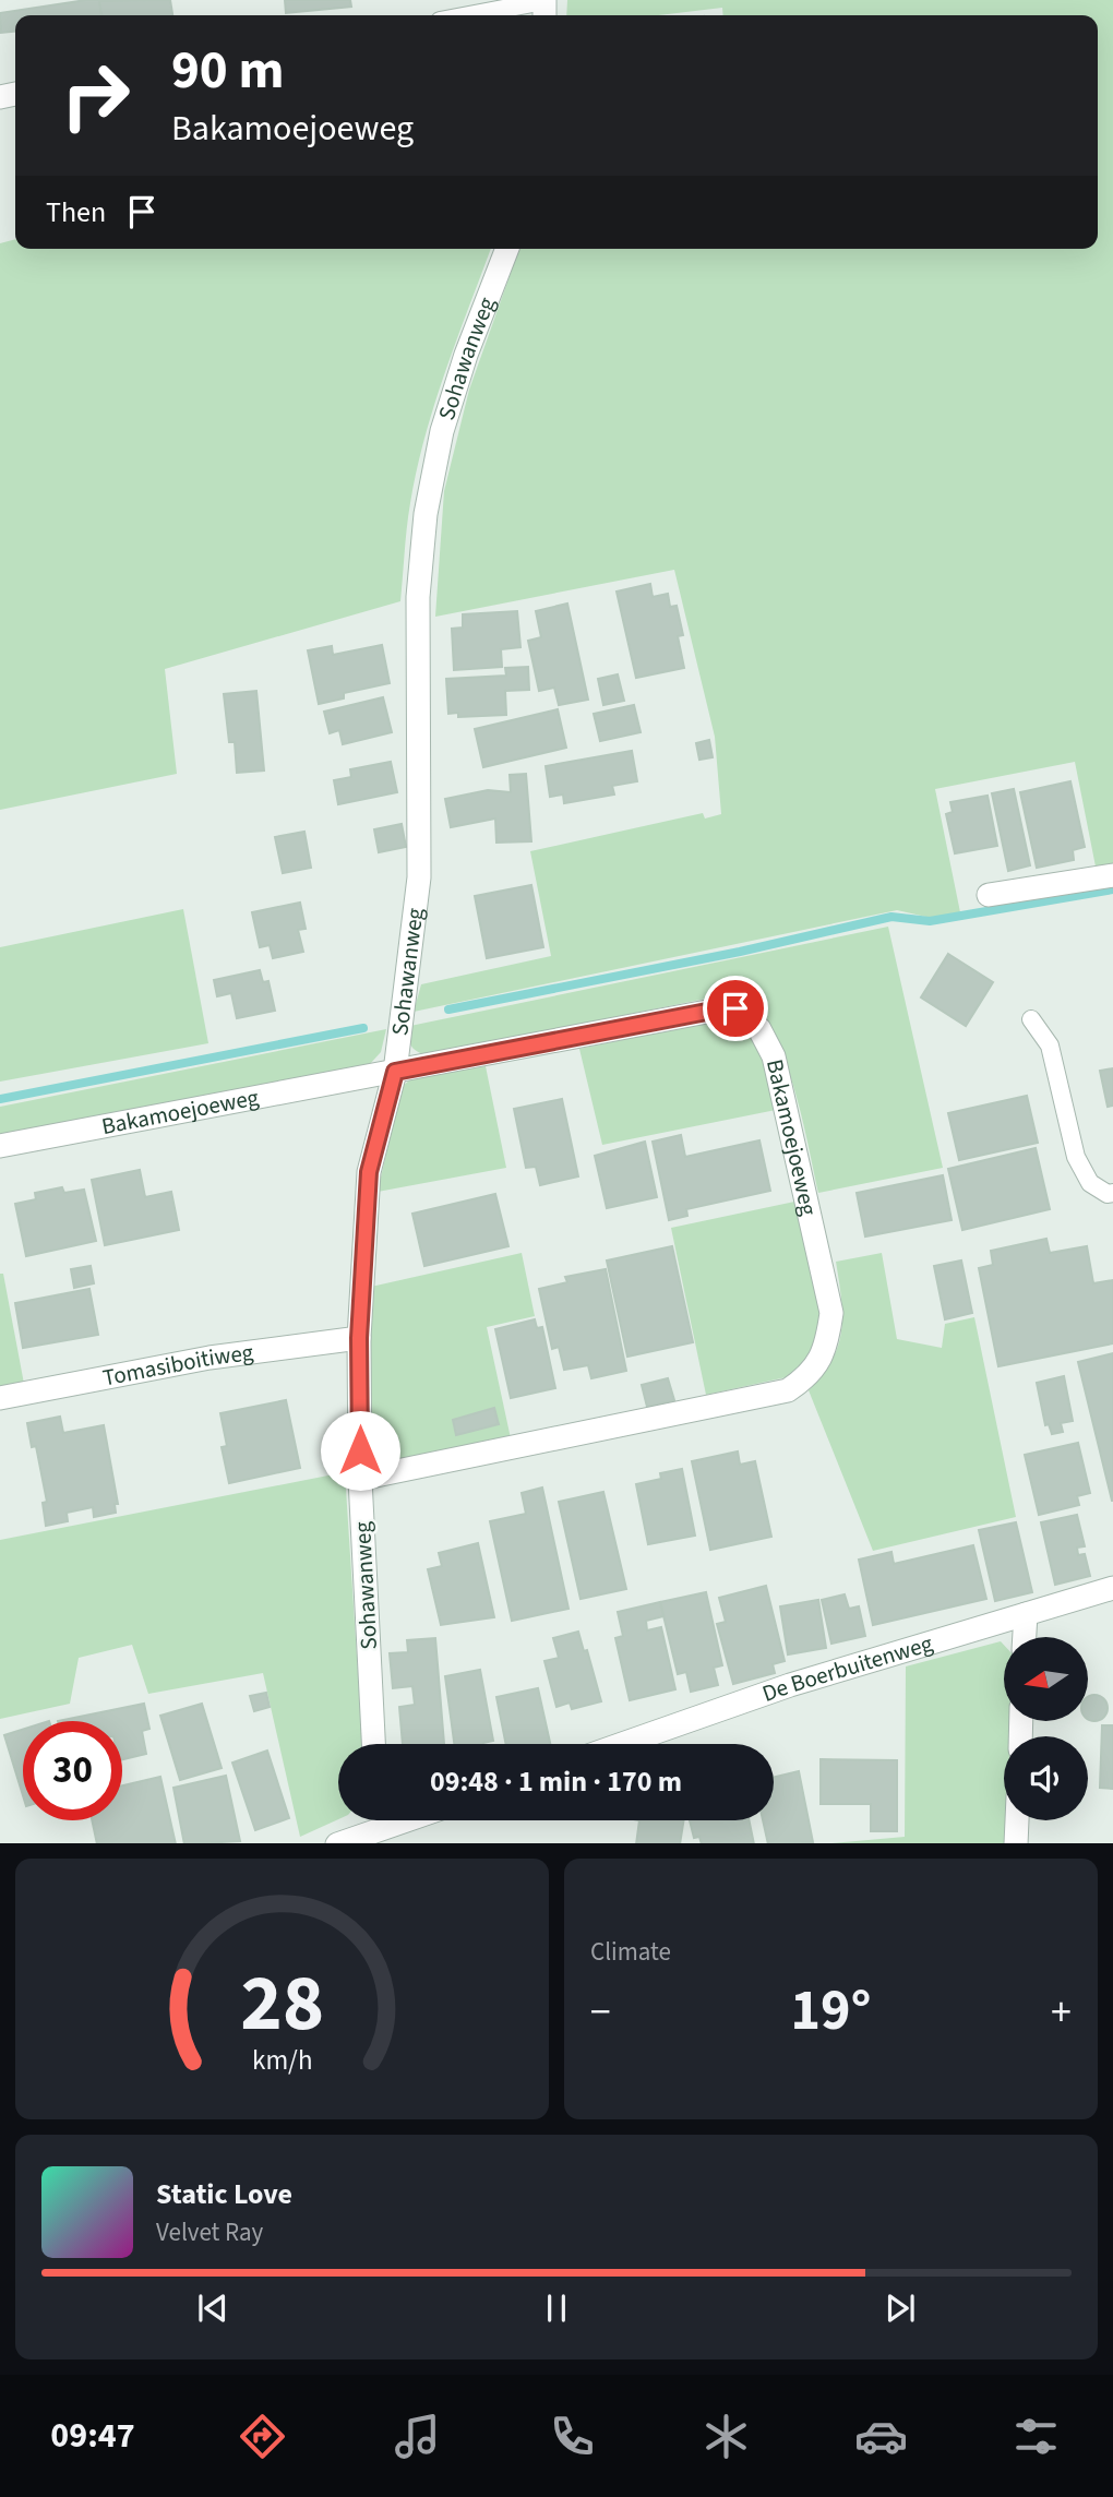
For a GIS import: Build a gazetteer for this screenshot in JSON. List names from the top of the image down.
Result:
{
  "streets": {
    "street": [
      "Sohawanweg",
      "Bakamoejoeweg",
      "Tomasiboitiweg",
      "De Boerbuitenweg"
    ]
  },
  "crossings": [
    ["Sohawanweg", "Bakamoejoeweg"],
    ["Sohawanweg", "Tomasiboitiweg"]
  ],
  "north": "left",
  "page": {
    "turn": ["90 m", "Bakamoejoeweg"],
    "then": "Then",
    "limit": "30",
    "trip": "09:48 · 1 min · 170 m",
    "tile": "Climate",
    "heat": ["−", "19°", "+"],
    "song": ["Static Love", "Velvet Ray"],
    "tabs": "09:47",
    "gauge": ["28", "km/h"]
  }
}
